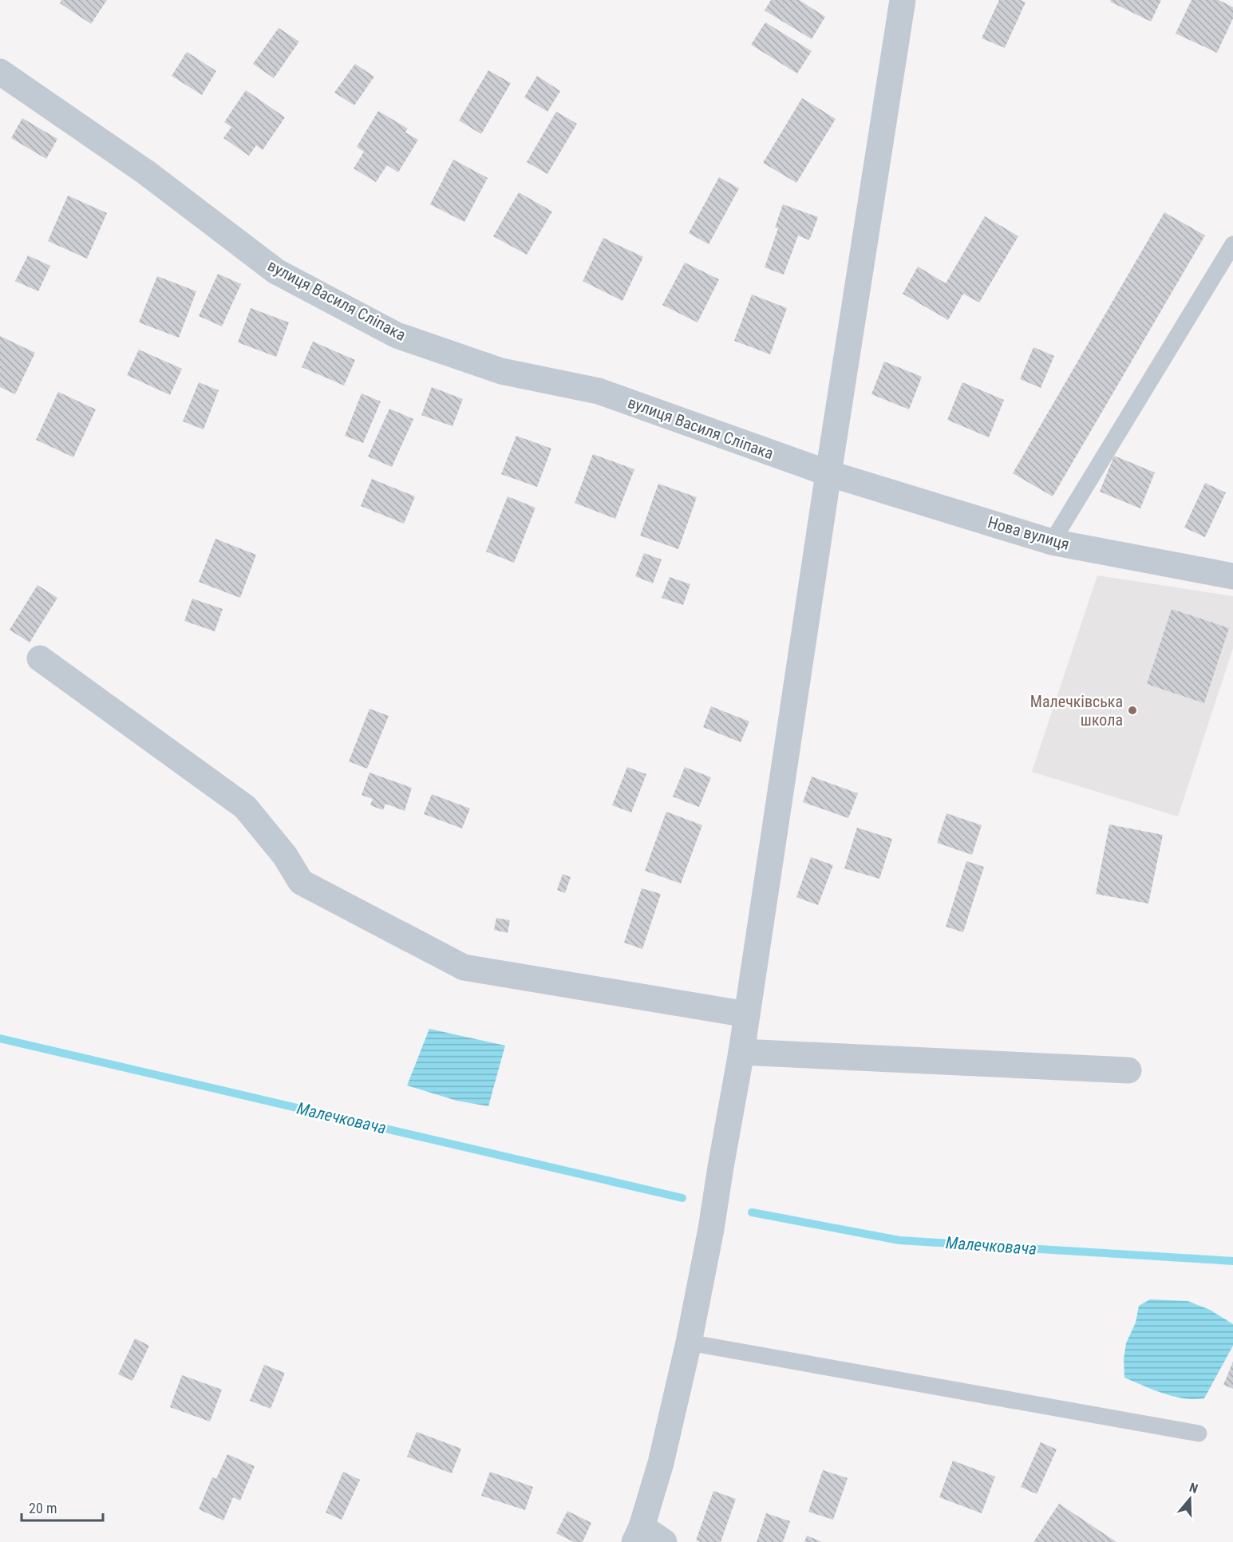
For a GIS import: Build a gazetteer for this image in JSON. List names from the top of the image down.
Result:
{
  "streets": {
    "street": ["вулиця Василя Сліпака", "Нова вулиця"]
  },
  "crossings": [
    ["вулиця Василя Сліпака", "Нова вулиця"]
  ],
  "water": ["Малечковача"],
  "places": ["Малечківська школа"],
  "scale_bar": "20 m",
  "north": "top"
}
